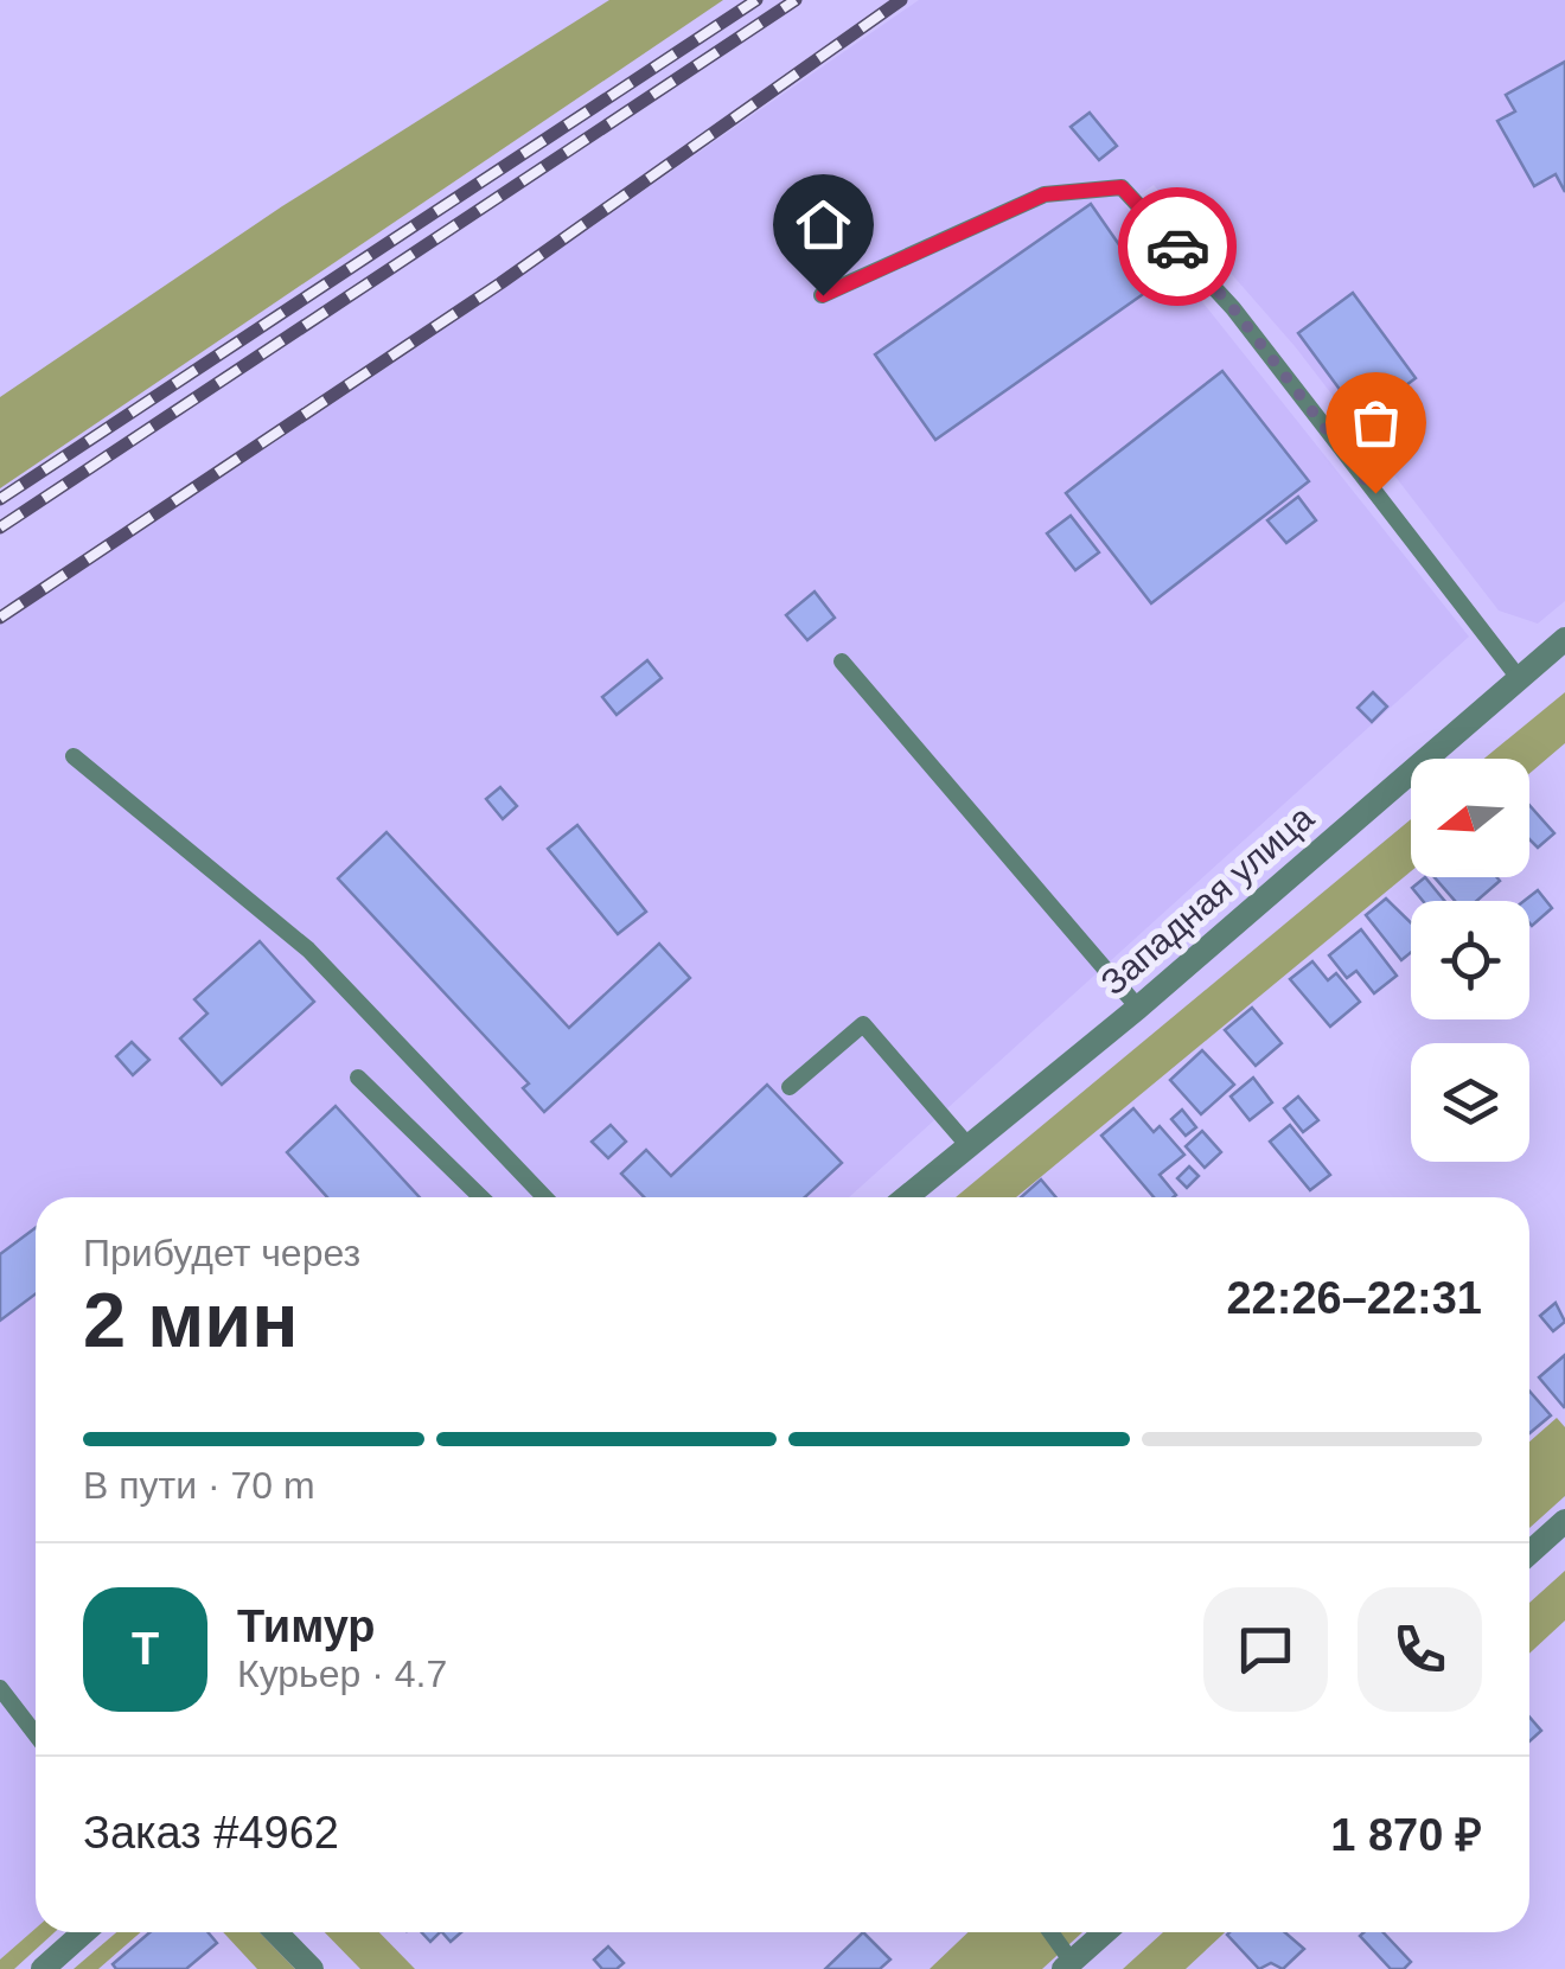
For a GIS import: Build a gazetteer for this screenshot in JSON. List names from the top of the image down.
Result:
{
  "streets": {
    "street": ["Западная улица"]
  },
  "north": "left",
  "page": {
    "heading": ["2 мин", "Прибудет через", "22:26–22:31"],
    "panel": [
      "Тимур",
      "Курьер · 4.7",
      "Заказ #4962",
      "1 870 ₽"
    ],
    "bar": "В пути · 70 m",
    "round": "Т"
  }
}
